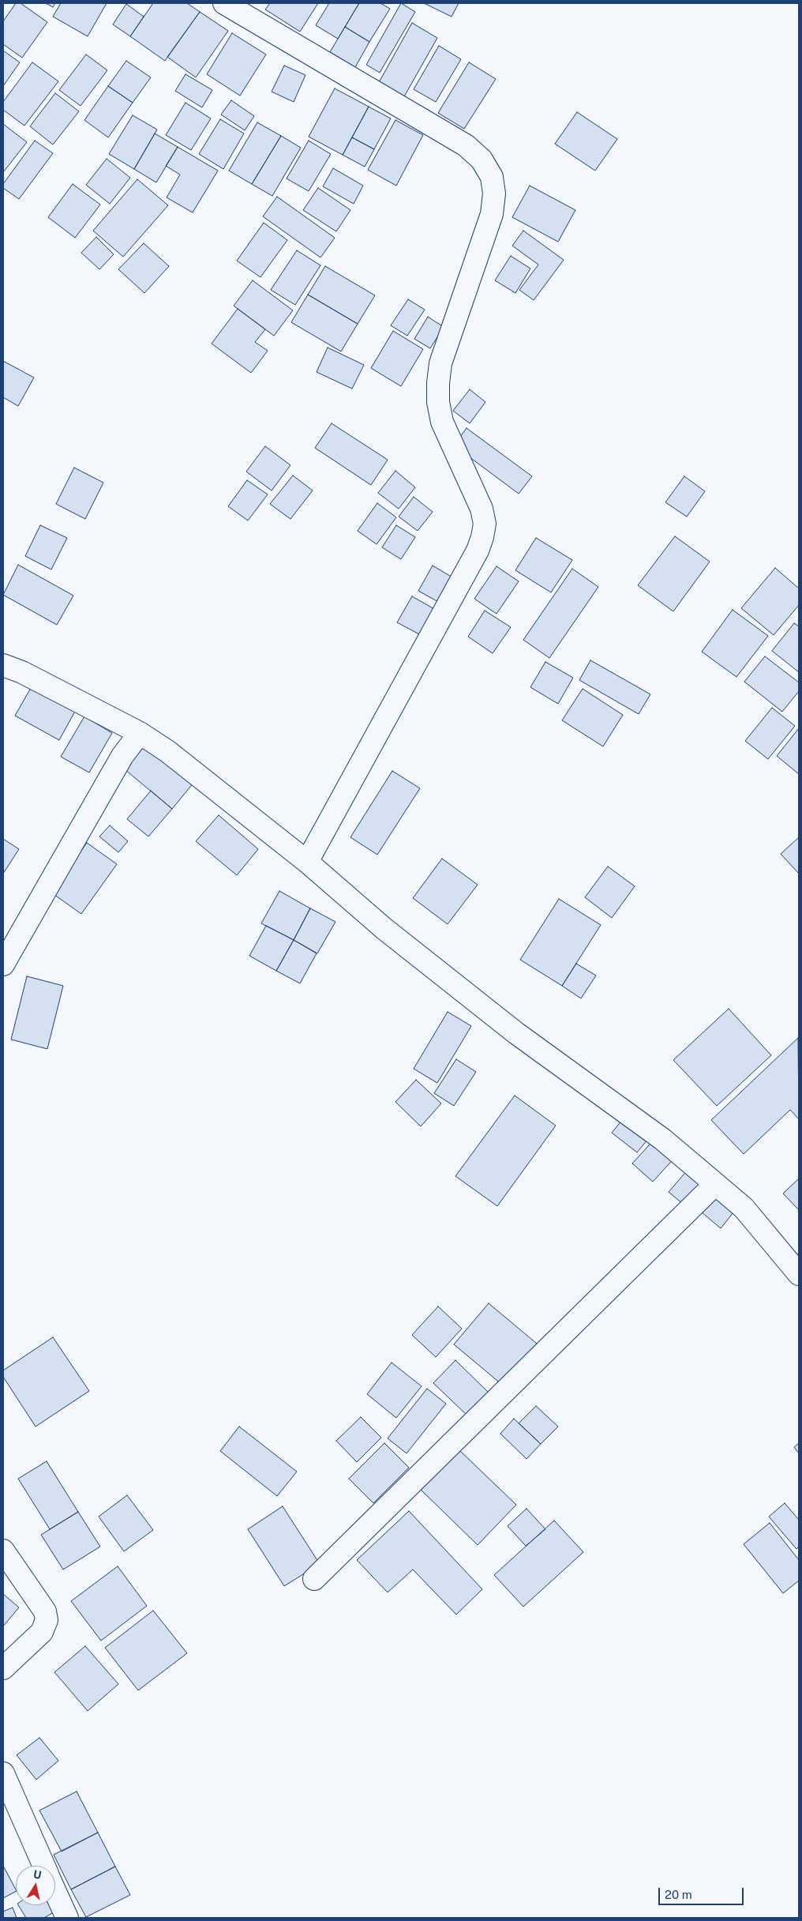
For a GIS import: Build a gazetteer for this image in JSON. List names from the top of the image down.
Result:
{
  "scale_bar": "20 m",
  "north": "top"
}
